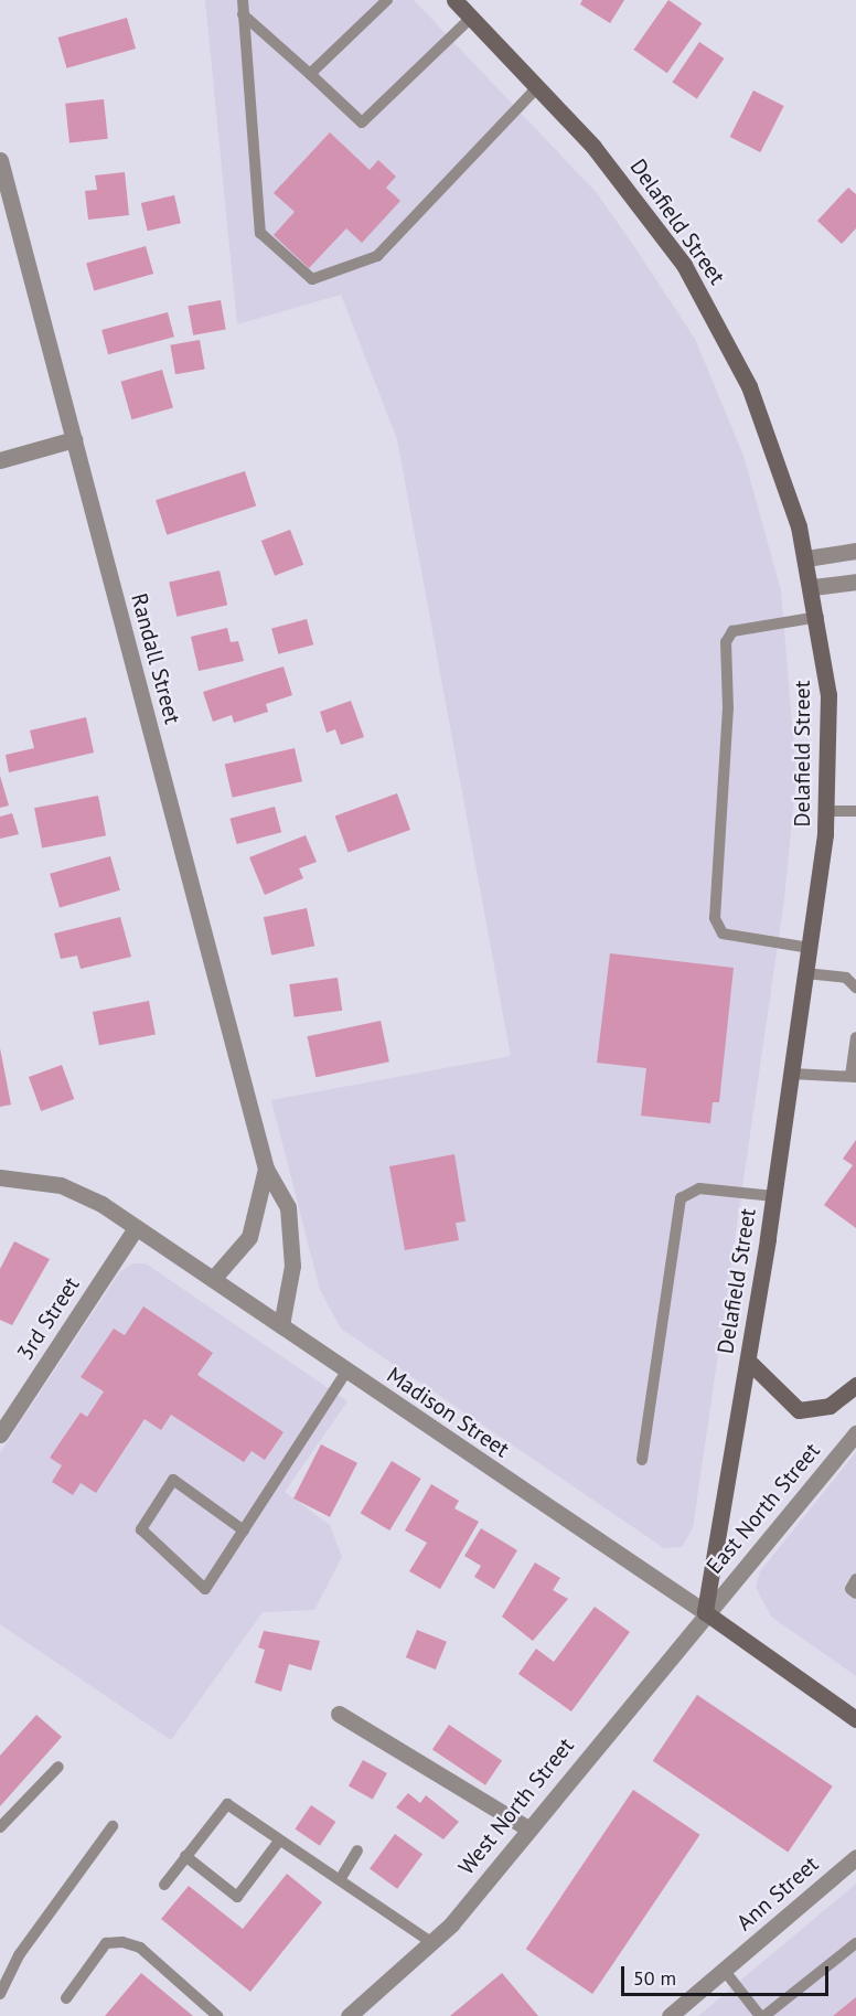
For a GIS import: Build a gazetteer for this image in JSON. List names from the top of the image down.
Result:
{
  "streets": {
    "main road": ["Delafield Street", "Madison Street"],
    "street": [
      "Randall Street",
      "3rd Street",
      "East North Street",
      "West North Street",
      "Ann Street"
    ]
  },
  "crossings": [
    ["Delafield Street", "Madison Street"],
    ["Delafield Street", "East North Street"],
    ["Delafield Street", "West North Street"],
    ["Randall Street", "Madison Street"],
    ["3rd Street", "Madison Street"],
    ["Madison Street", "East North Street"],
    ["Madison Street", "West North Street"],
    ["East North Street", "West North Street"]
  ],
  "scale_bar": "50 m"
}
